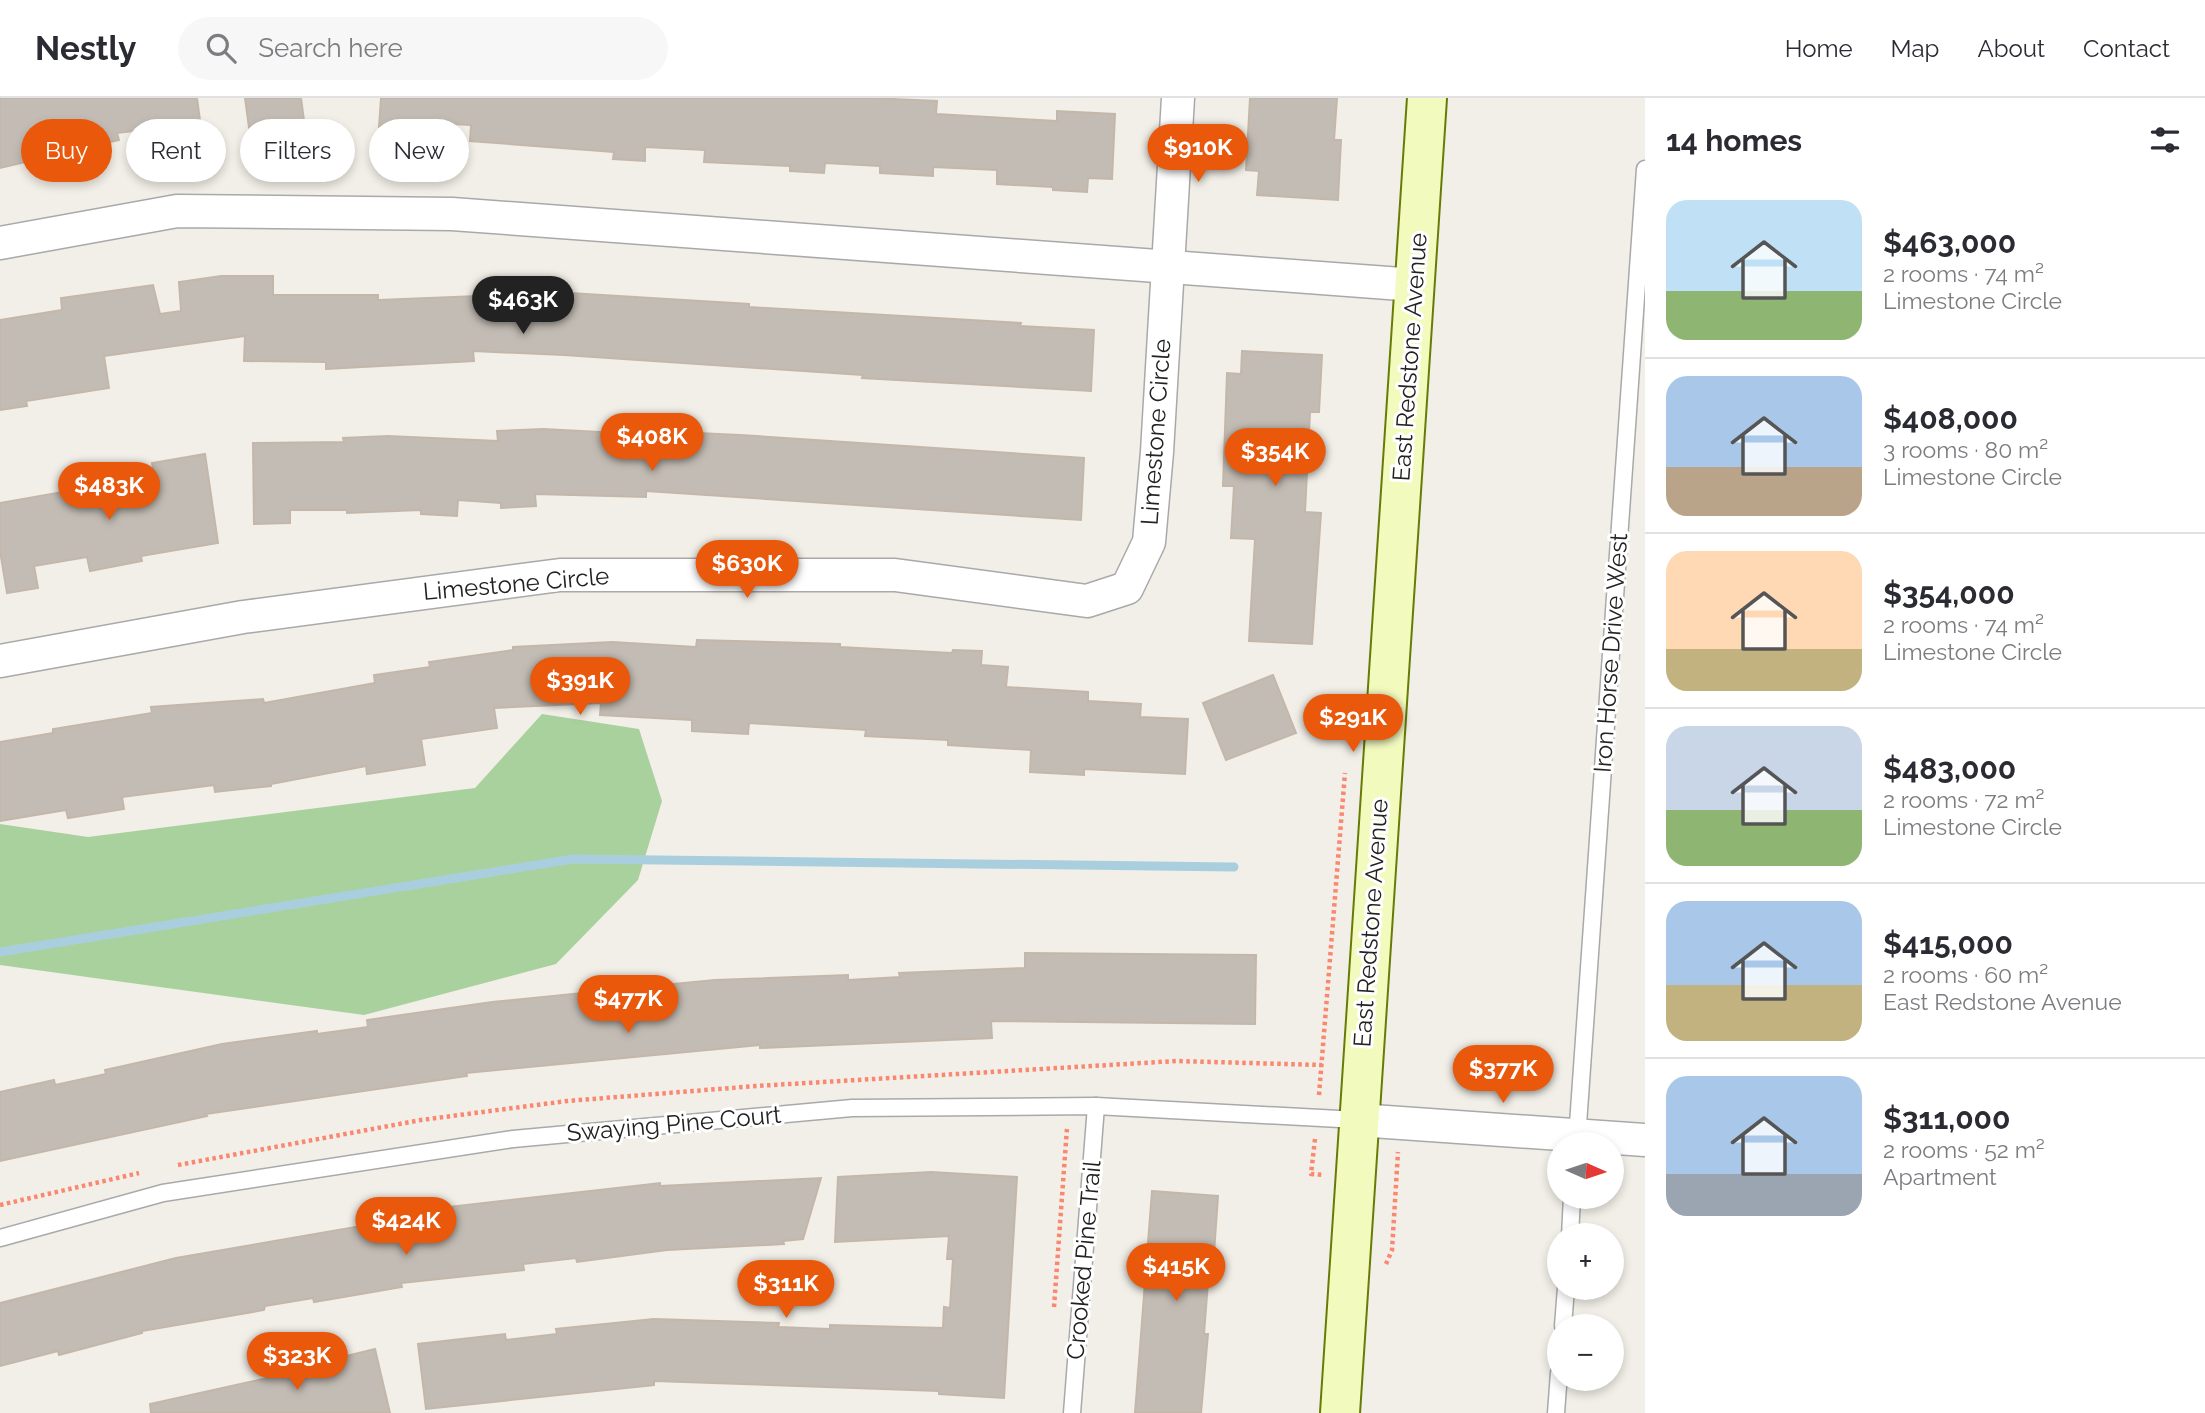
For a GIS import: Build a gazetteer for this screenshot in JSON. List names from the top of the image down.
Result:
{
  "streets": {
    "street": ["East Redstone Avenue", "Limestone Circle"],
    "lane": ["Iron Horse Drive West", "Swaying Pine Court", "Crooked Pine Trail"]
  },
  "crossings": [
    ["East Redstone Avenue", "Swaying Pine Court"],
    ["Swaying Pine Court", "Crooked Pine Trail"]
  ],
  "north": "right",
  "page": {
    "header": "Nestly",
    "search": "Search here",
    "nav": [
      "Home",
      "Map",
      "About",
      "Contact"
    ],
    "heading": "14 homes",
    "chip": [
      "Buy",
      "Rent",
      "Filters",
      "New"
    ],
    "price": [
      "$910K",
      "$463K",
      "$408K",
      "$354K",
      "$483K",
      "$630K",
      "$391K",
      "$291K",
      "$477K",
      "$377K",
      "$424K",
      "$415K",
      "$311K",
      "$323K"
    ],
    "list": [
      {
        "name": "$463,000",
        "note": "2 rooms · 74 m² · Limestone Circle"
      },
      {
        "name": "$408,000",
        "note": "3 rooms · 80 m² · Limestone Circle"
      },
      {
        "name": "$354,000",
        "note": "2 rooms · 74 m² · Limestone Circle"
      },
      {
        "name": "$483,000",
        "note": "2 rooms · 72 m² · Limestone Circle"
      },
      {
        "name": "$415,000",
        "note": "2 rooms · 60 m² · East Redstone Avenue"
      },
      {
        "name": "$311,000",
        "note": "2 rooms · 52 m² · Apartment"
      }
    ],
    "map_buttons": ["+", "−"]
  }
}
